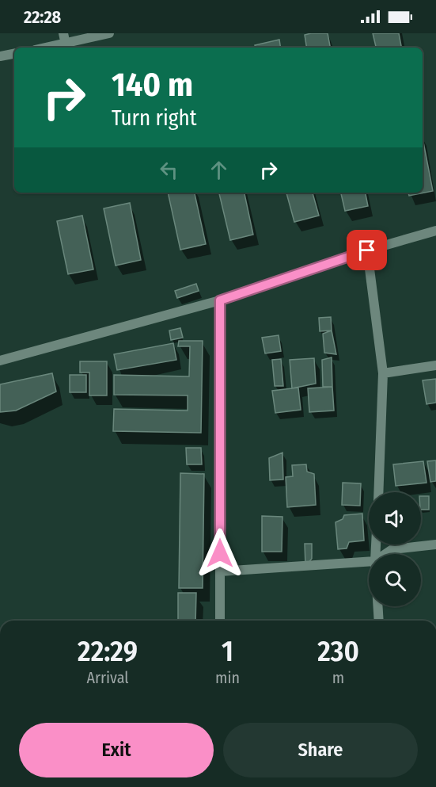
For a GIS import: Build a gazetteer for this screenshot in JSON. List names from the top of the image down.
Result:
{
  "page": {
    "status": "22:28",
    "turn": ["140 m", "Turn right"],
    "eta": [
      "22:29",
      "Arrival",
      "1",
      "min",
      "230",
      "m"
    ],
    "buttons": ["Exit", "Share"]
  }
}
